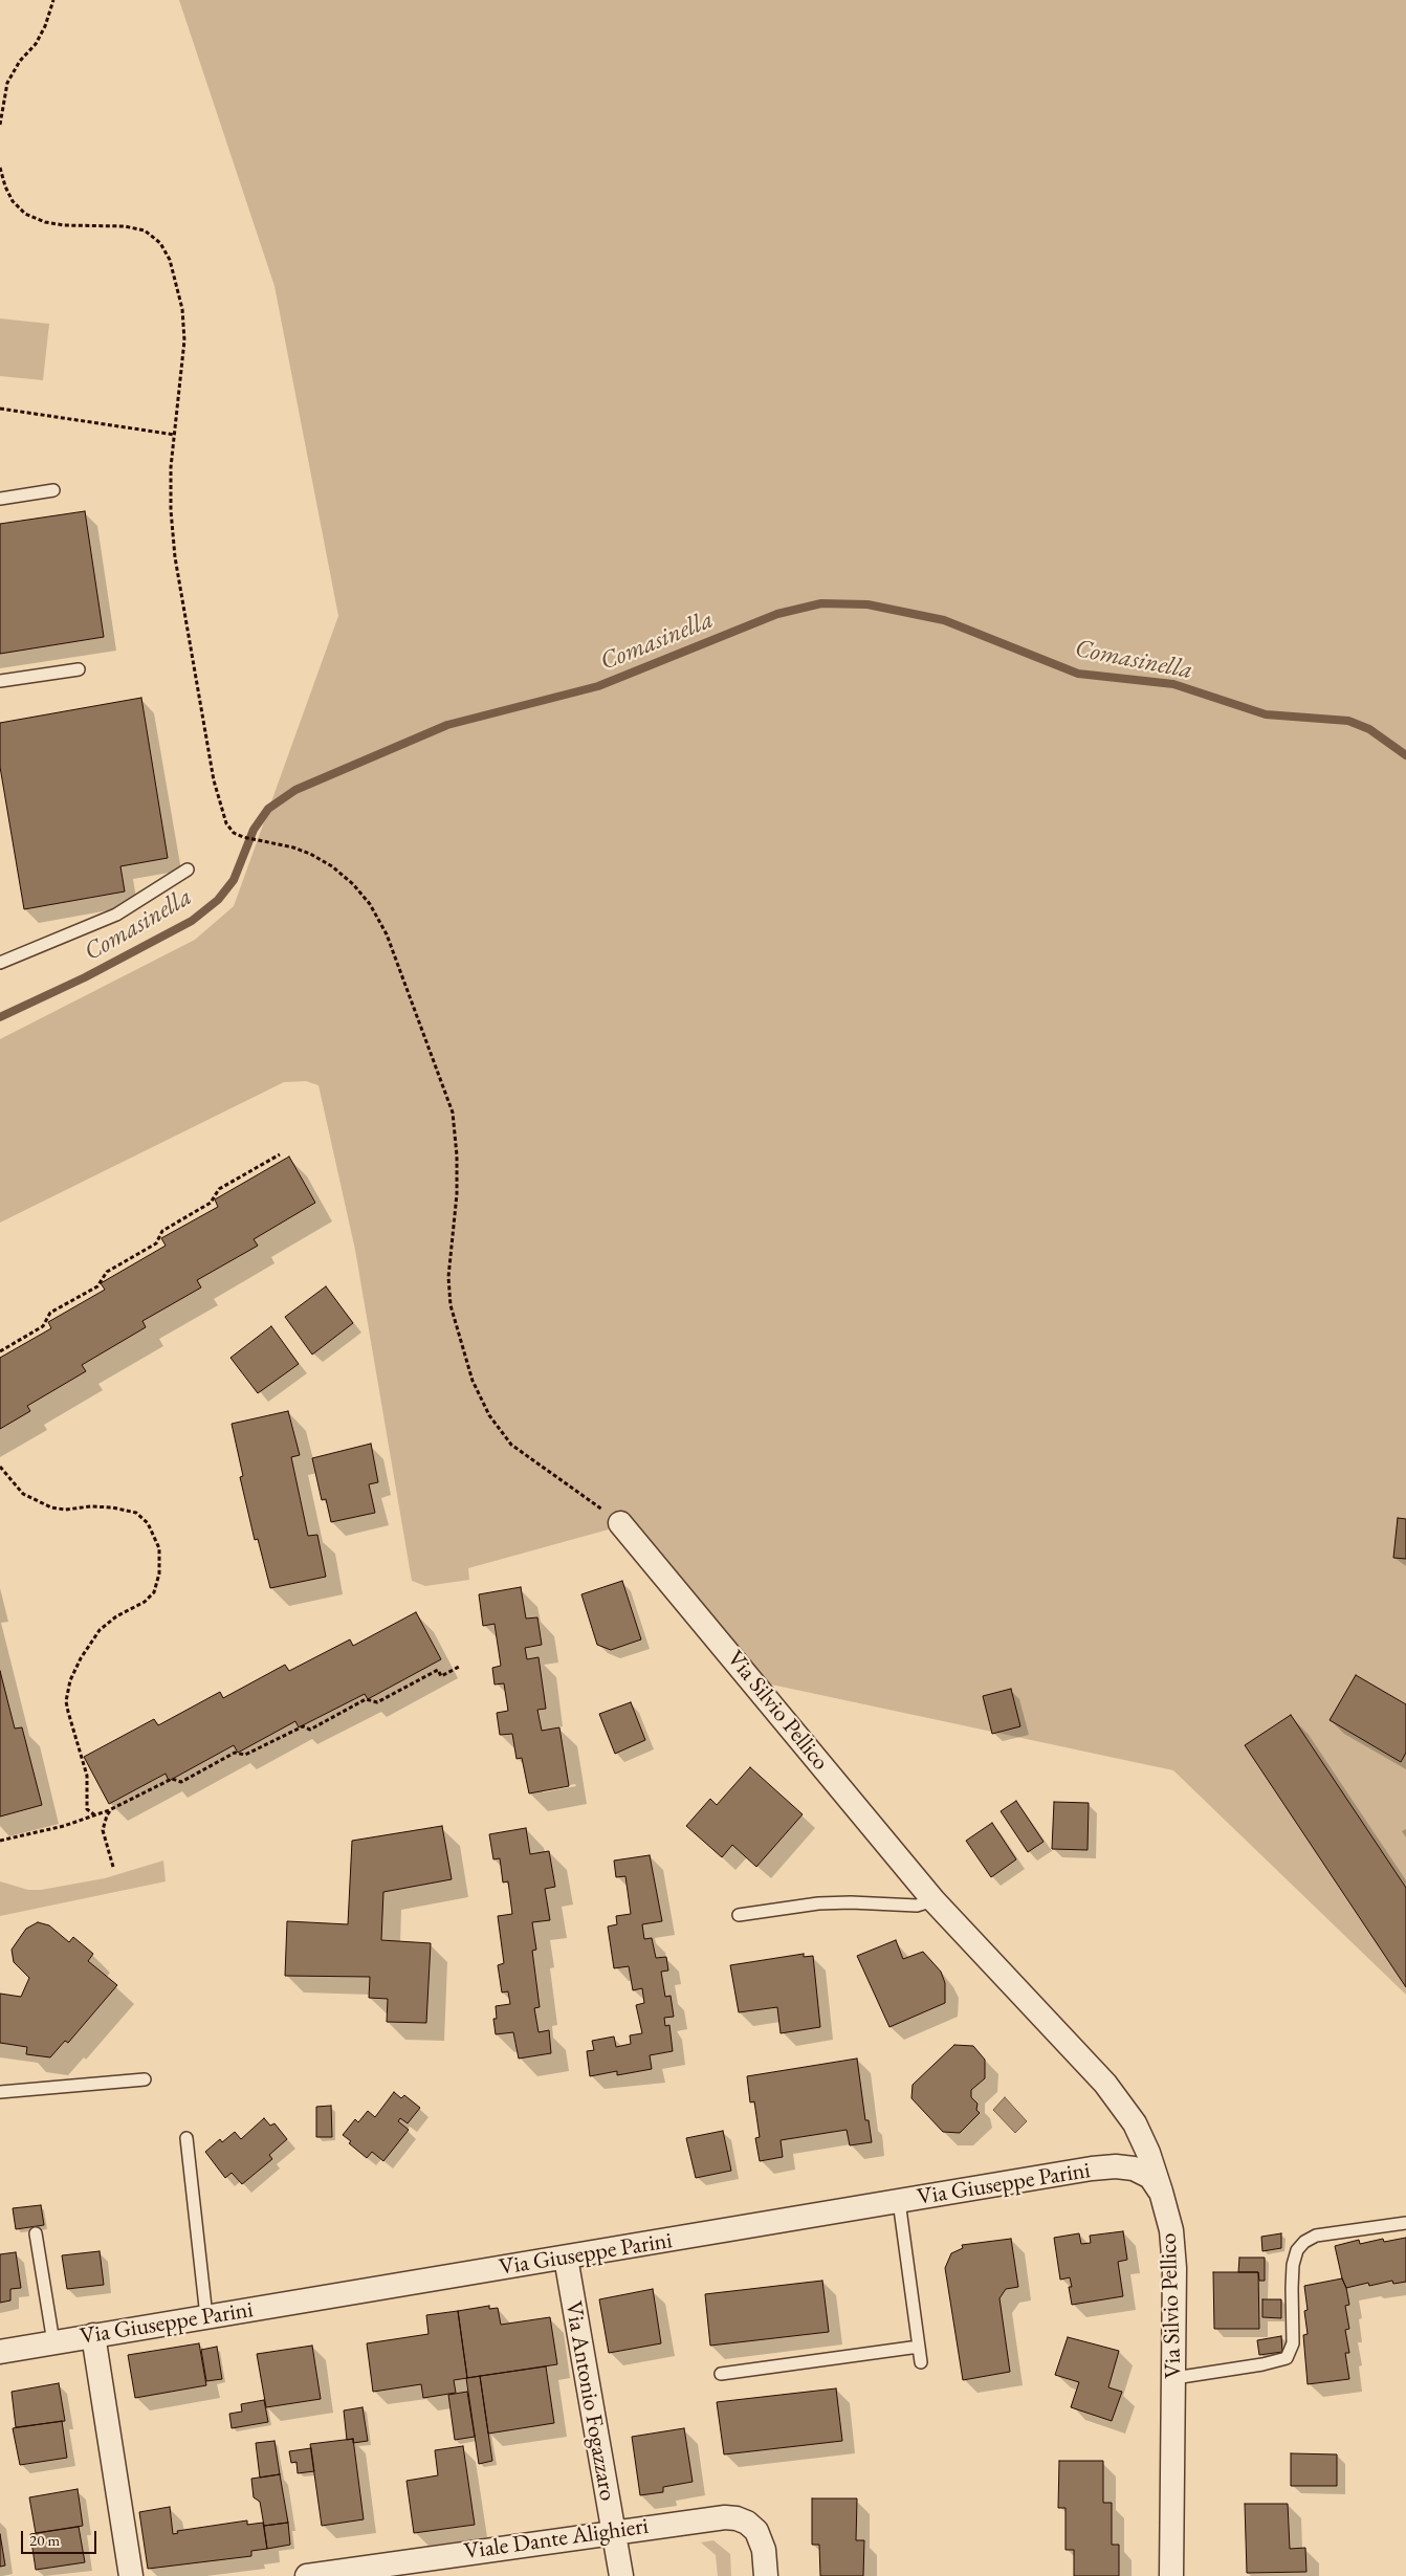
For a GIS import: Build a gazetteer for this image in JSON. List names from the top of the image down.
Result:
{
  "streets": {
    "street": [
      "Via Silvio Pellico",
      "Via Giuseppe Parini",
      "Via Antonio Fogazzaro",
      "Viale Dante Alighieri"
    ]
  },
  "crossings": [
    ["Via Silvio Pellico", "Via Giuseppe Parini"],
    ["Via Giuseppe Parini", "Via Antonio Fogazzaro"],
    ["Via Antonio Fogazzaro", "Viale Dante Alighieri"]
  ],
  "water": ["Comasinella"],
  "scale_bar": "20 m"
}
